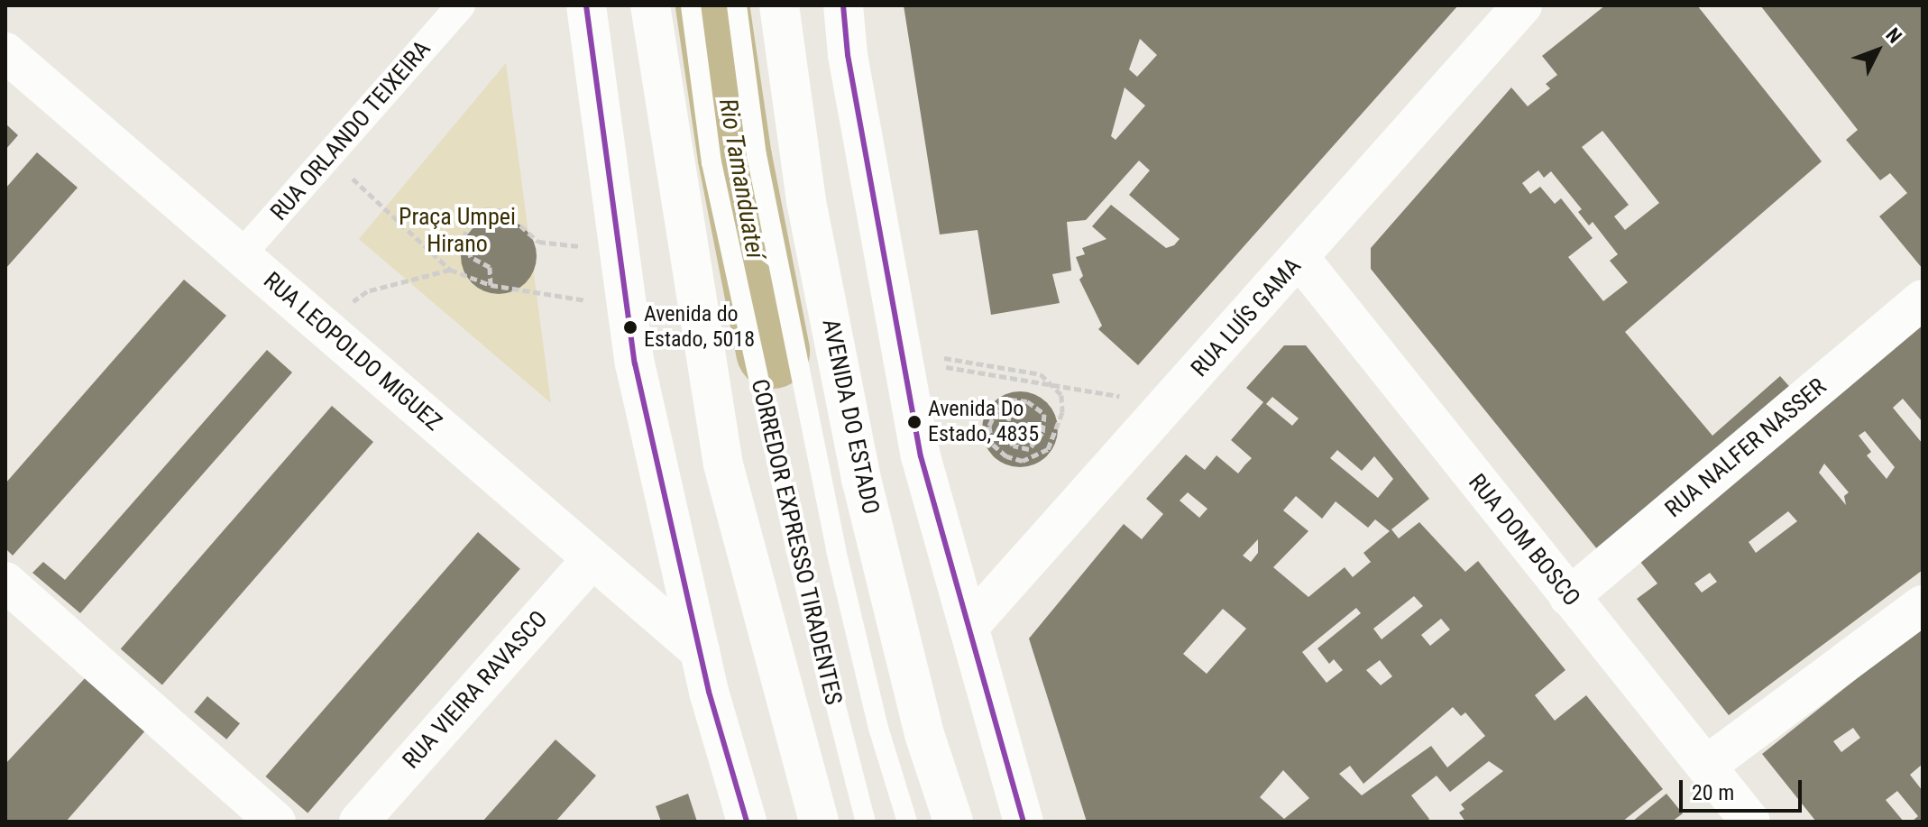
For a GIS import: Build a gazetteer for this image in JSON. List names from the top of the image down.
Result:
{
  "streets": {
    "main road": [
      "RUA LUÍS GAMA",
      "RUA LEOPOLDO MIGUEZ",
      "AVENIDA DO ESTADO",
      "RUA NALFER NASSER",
      "RUA DOM BOSCO",
      "RUA VIEIRA RAVASCO"
    ],
    "street": ["RUA ORLANDO TEIXEIRA"],
    "lane": ["CORREDOR EXPRESSO TIRADENTES"]
  },
  "crossings": [
    ["RUA ORLANDO TEIXEIRA", "RUA LEOPOLDO MIGUEZ"],
    ["RUA LUÍS GAMA", "RUA DOM BOSCO"],
    ["RUA LEOPOLDO MIGUEZ", "RUA VIEIRA RAVASCO"],
    ["RUA NALFER NASSER", "RUA DOM BOSCO"]
  ],
  "water": ["Rio Tamanduateí"],
  "parks": ["Praça Umpei Hirano"],
  "places": ["Avenida do Estado, 5018", "Avenida Do Estado, 4835"],
  "scale_bar": "20 m",
  "north": "top right"
}
